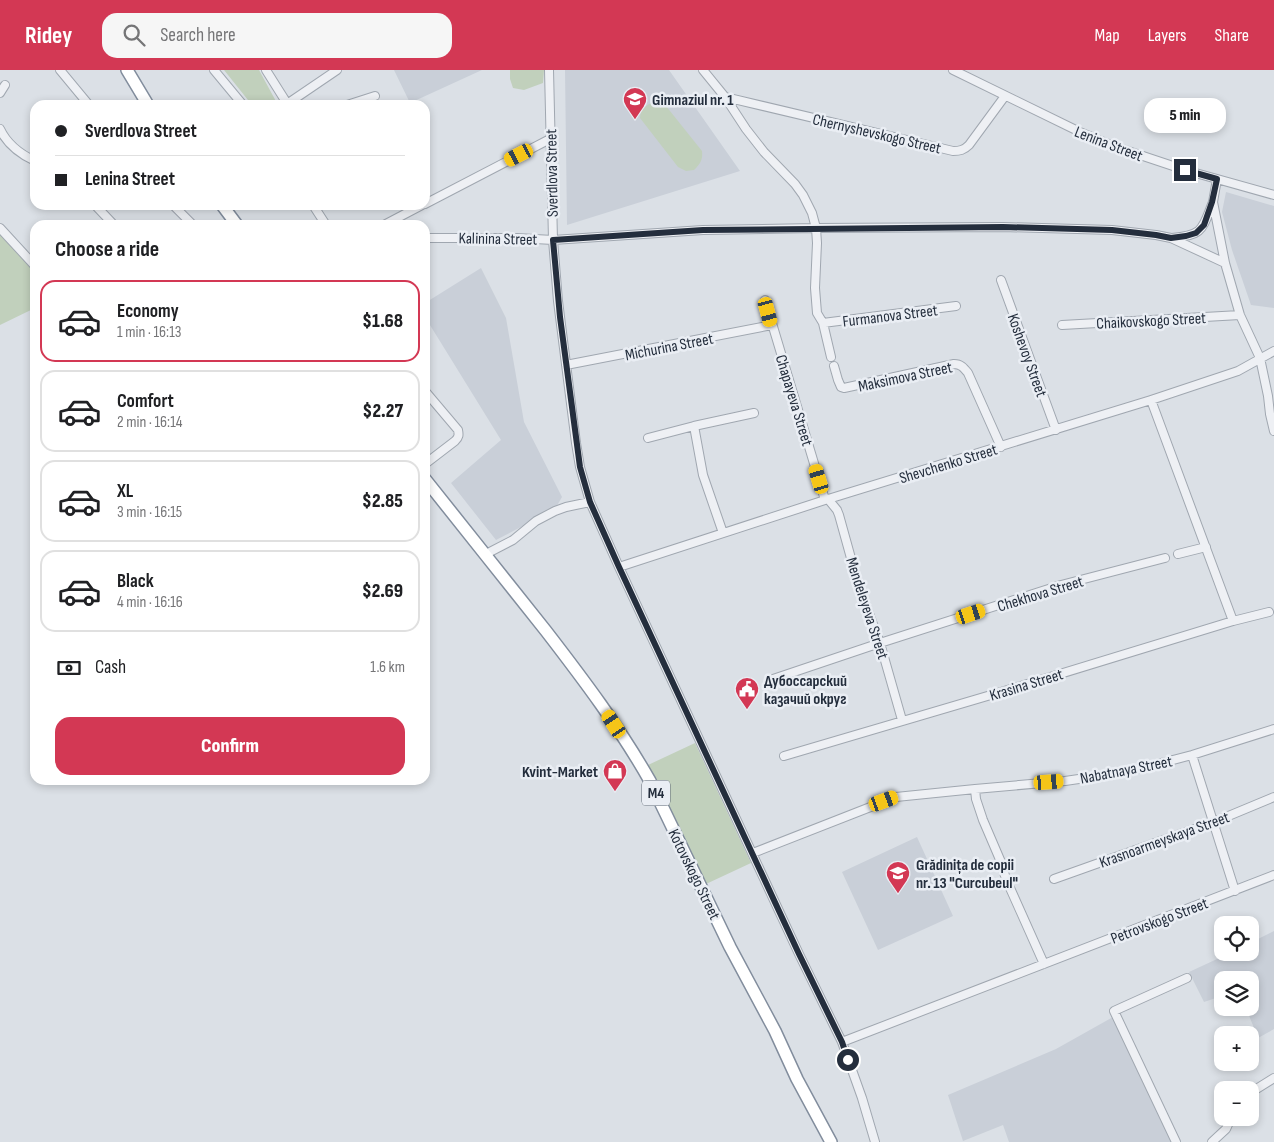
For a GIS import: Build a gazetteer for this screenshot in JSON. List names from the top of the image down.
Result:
{
  "streets": {
    "highway": ["M4", "Kotovskogo Street"],
    "street": [
      "Chernyshevskogo Street",
      "Lenina Street",
      "Sverdlova Street",
      "Kalinina Street",
      "Furmanova Street",
      "Chaikovskogo Street",
      "Michurina Street",
      "Koshevoy Street",
      "Maksimova Street",
      "Chapayeva Street",
      "Shevchenko Street",
      "Chekhova Street",
      "Mendeleyeva Street",
      "Krasina Street",
      "Nabatnaya Street",
      "Krasnoarmeyskaya Street",
      "Petrovskogo Street"
    ]
  },
  "crossings": [
    ["Chernyshevskogo Street", "Lenina Street"],
    ["Sverdlova Street", "Kalinina Street"],
    ["Sverdlova Street", "Michurina Street"],
    ["Sverdlova Street", "Shevchenko Street"],
    ["Sverdlova Street", "Nabatnaya Street"],
    ["Sverdlova Street", "Petrovskogo Street"],
    ["Michurina Street", "Chapayeva Street"],
    ["Koshevoy Street", "Shevchenko Street"],
    ["Maksimova Street", "Shevchenko Street"],
    ["Chapayeva Street", "Shevchenko Street"],
    ["Chapayeva Street", "Mendeleyeva Street"],
    ["Shevchenko Street", "Mendeleyeva Street"],
    ["Chekhova Street", "Mendeleyeva Street"],
    ["Mendeleyeva Street", "Krasina Street"]
  ],
  "places": {
    "school or university": ["Gimnaziul nr. 1", "Grădinița de copii nr. 13 \"Curcubeul\""],
    "public building": ["Дубоссарский казачий округ"],
    "shop": ["Kvint-Market"]
  },
  "page": {
    "header": "Ridey",
    "search": "Search here",
    "nav": ["Map", "Layers", "Share"],
    "bubble": "5 min",
    "banner": ["Sverdlova Street", "Lenina Street"],
    "heading": "Choose a ride",
    "list": [
      {
        "name": "Economy",
        "note": "1 min · 16:13",
        "value": "$1.68"
      },
      {
        "name": "Comfort",
        "note": "2 min · 16:14",
        "value": "$2.27"
      },
      {
        "name": "XL",
        "note": "3 min · 16:15",
        "value": "$2.85"
      },
      {
        "name": "Black",
        "note": "4 min · 16:16",
        "value": "$2.69"
      }
    ],
    "pay": ["Cash", "1.6 km"],
    "buttons": "Confirm",
    "map_buttons": ["+", "−"]
  }
}
